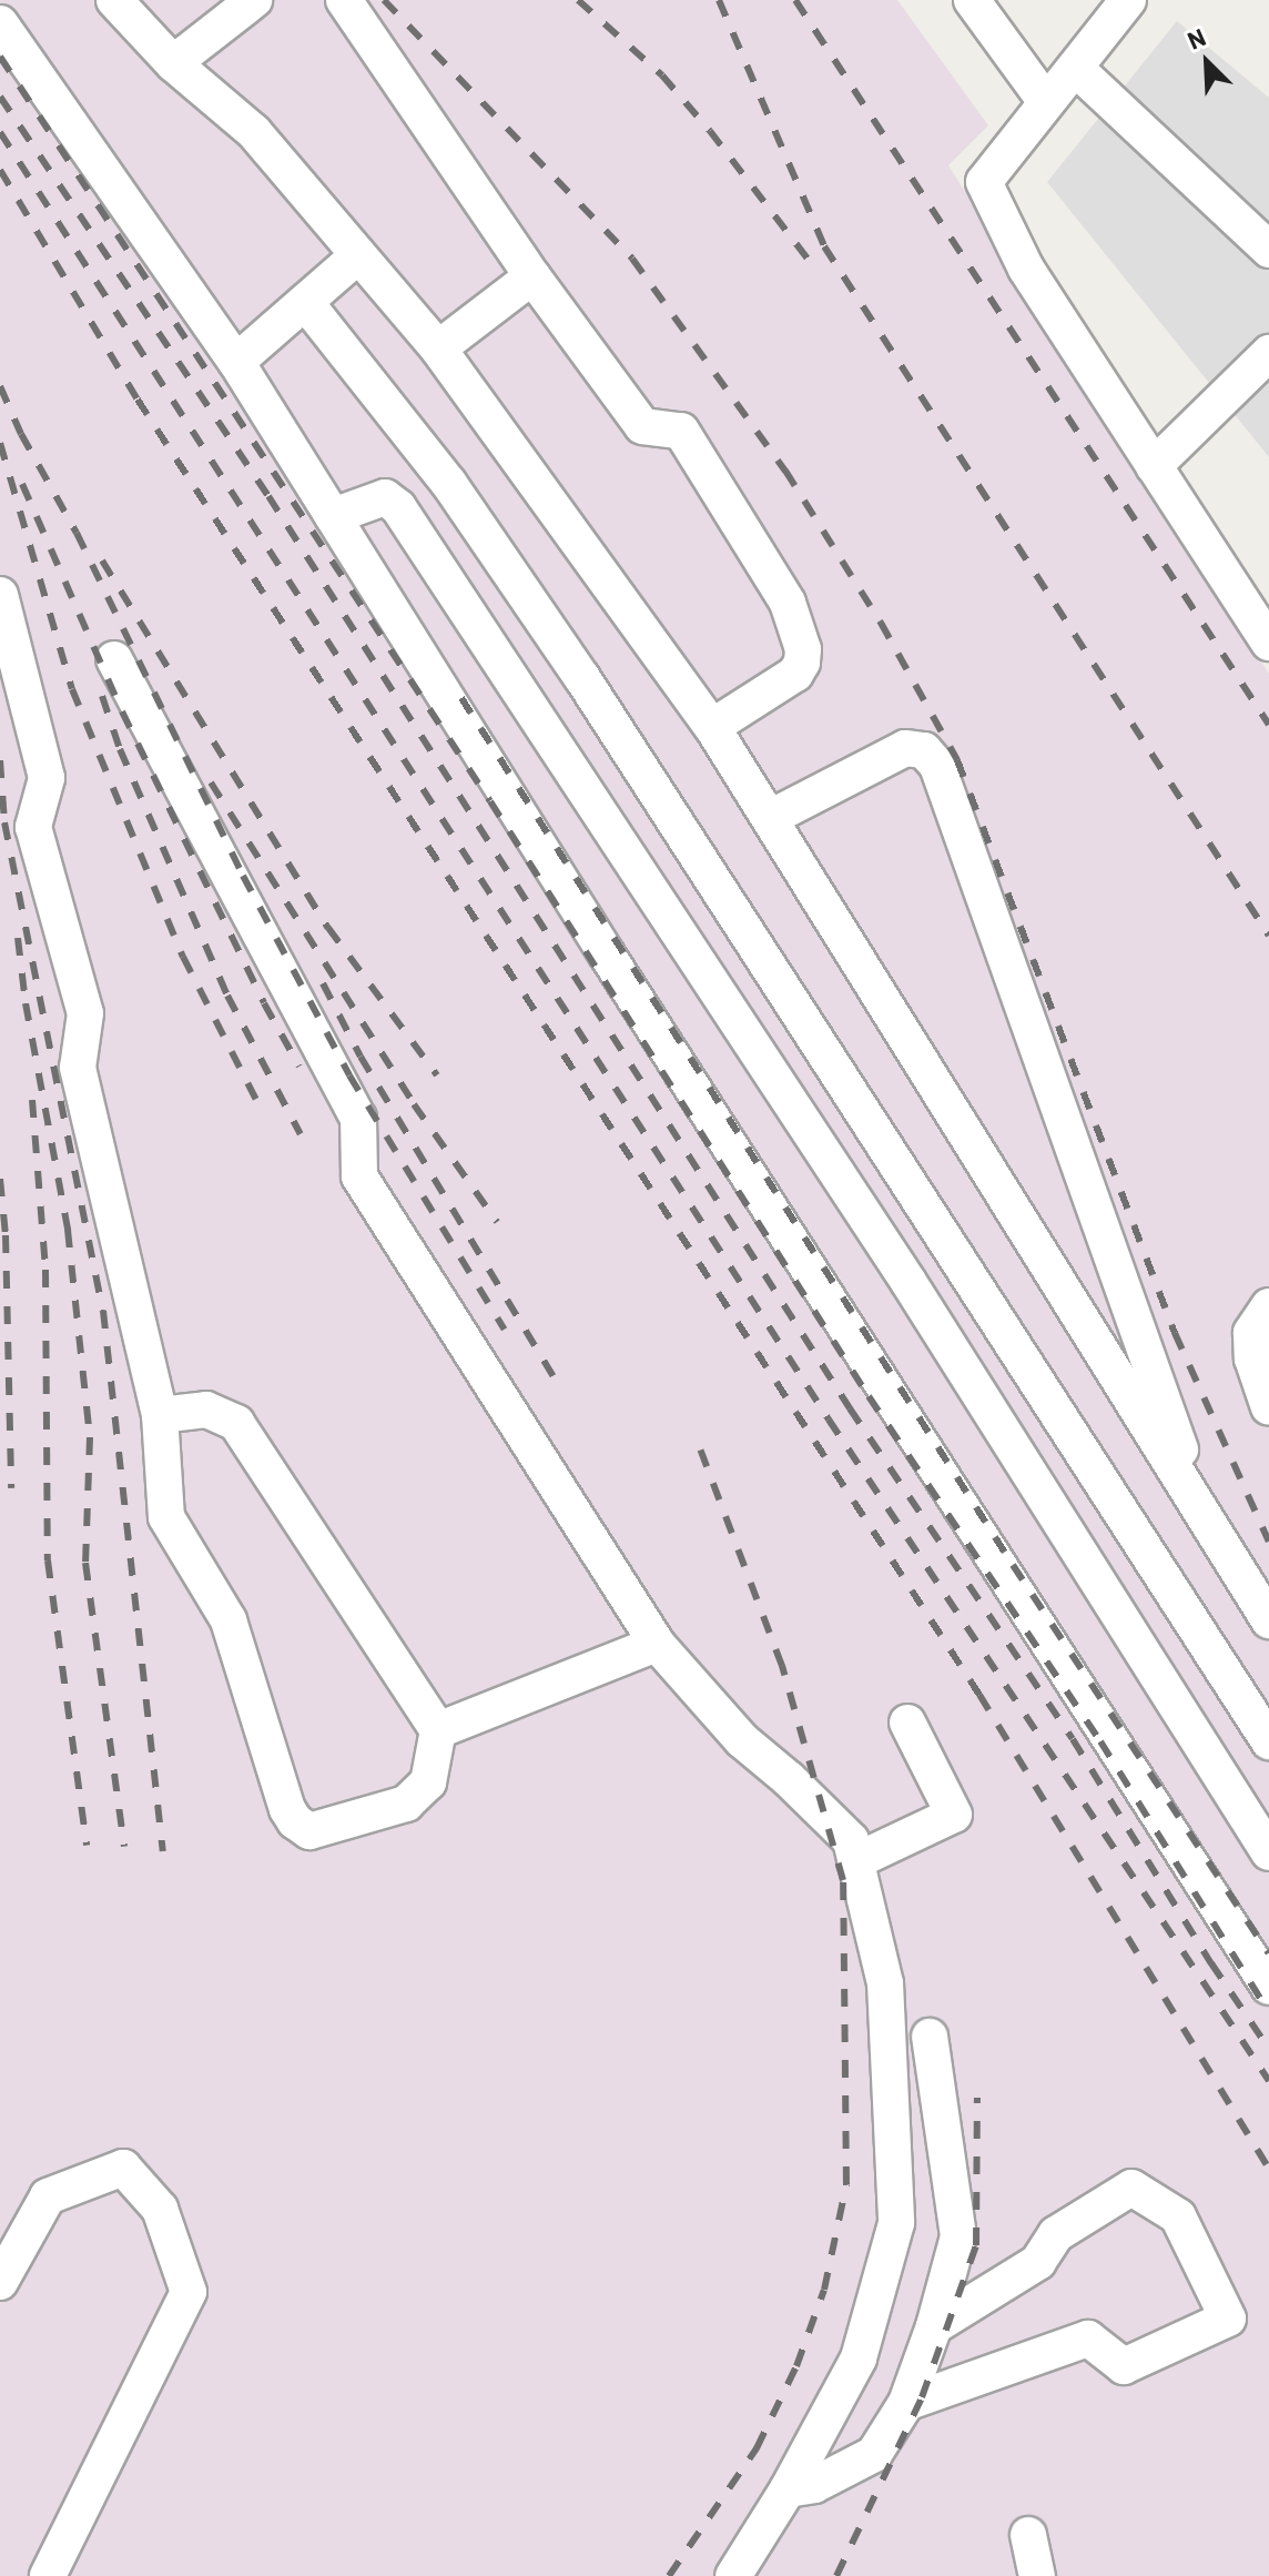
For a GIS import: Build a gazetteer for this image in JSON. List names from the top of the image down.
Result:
{
  "north": "top left"
}
